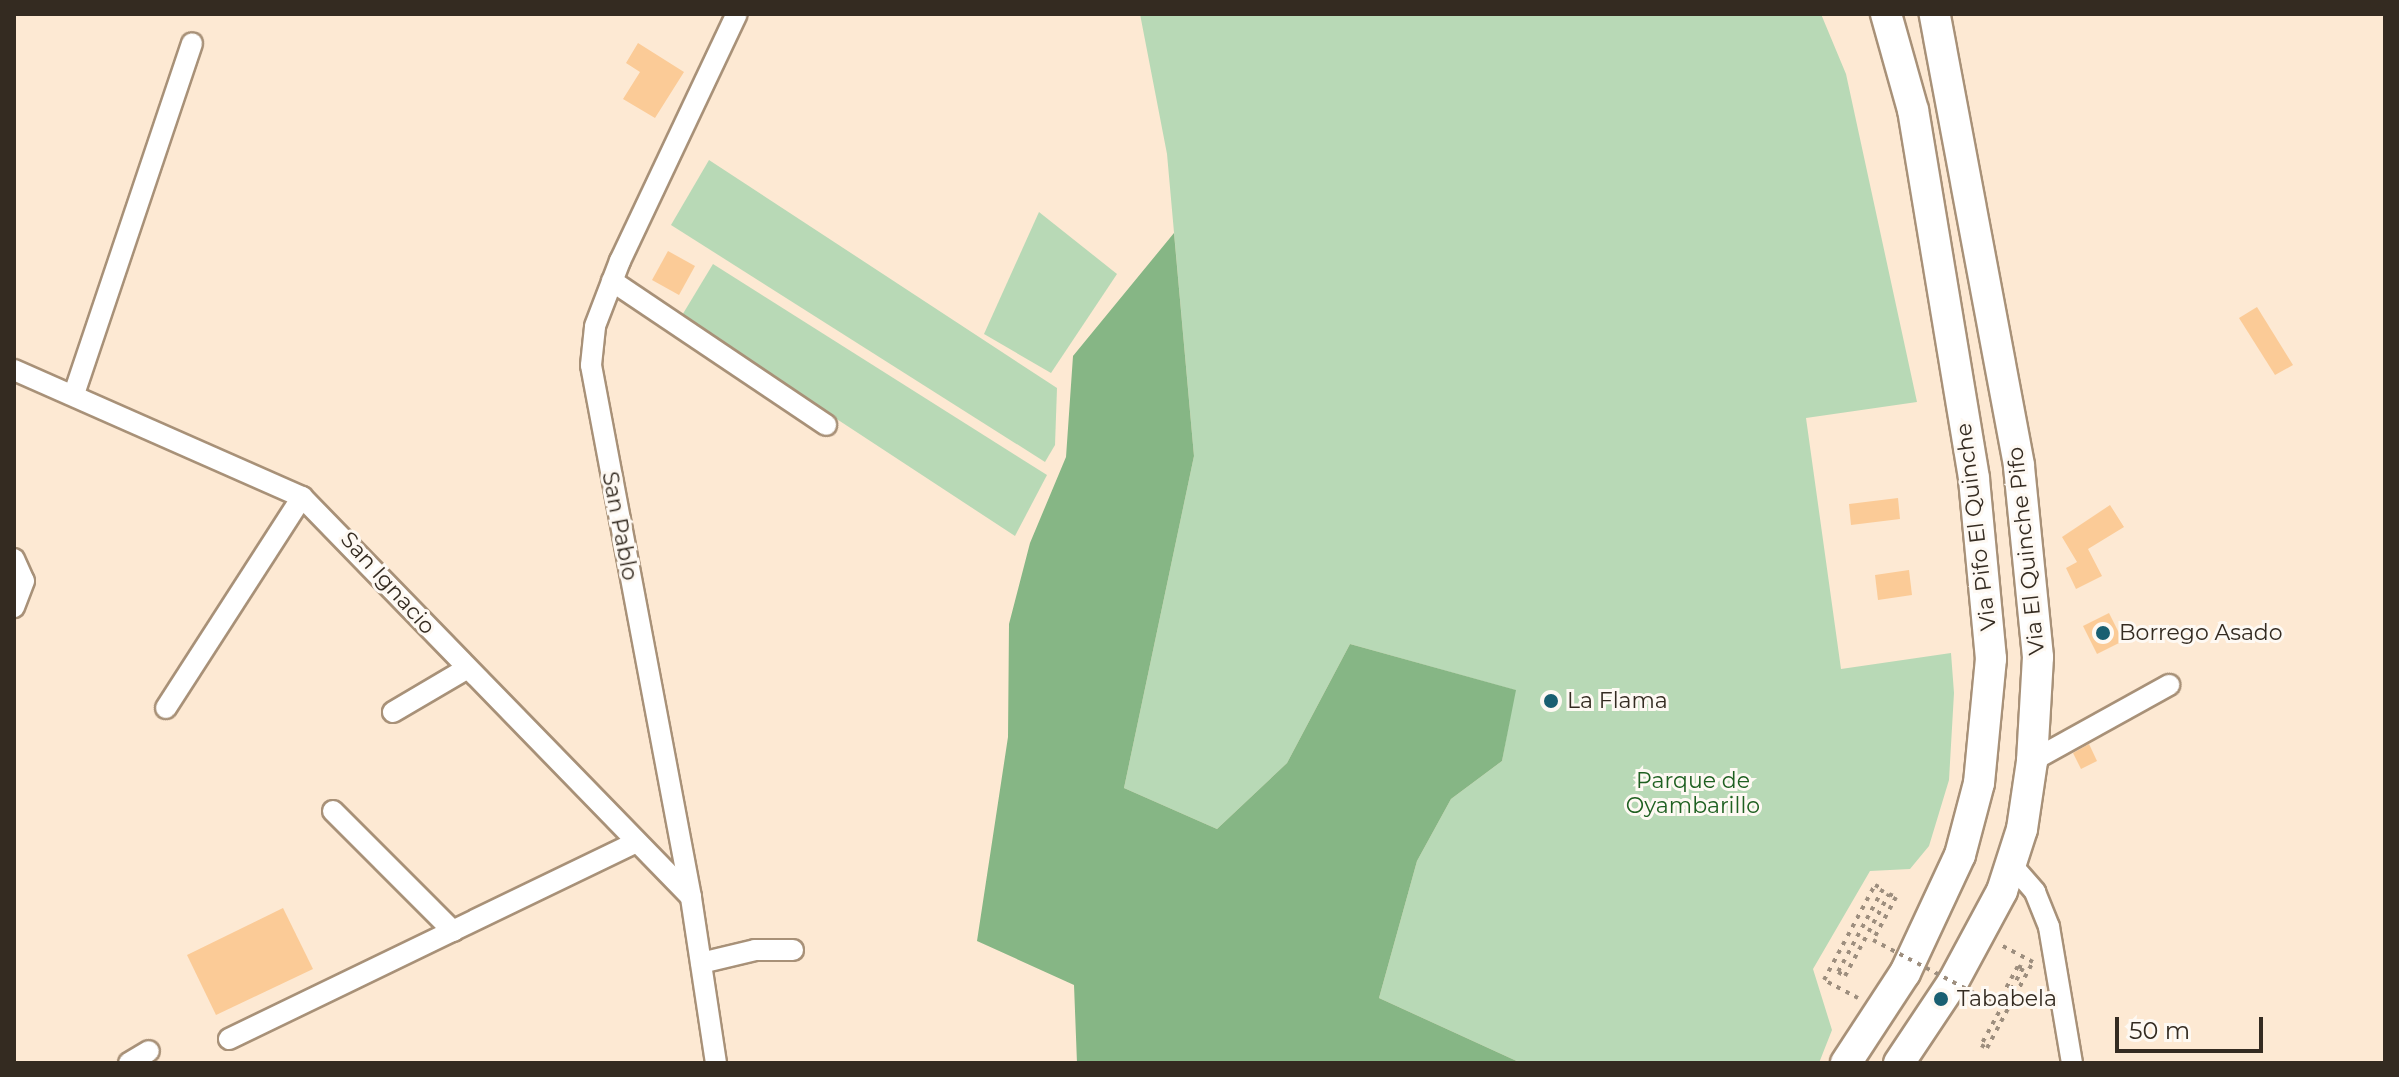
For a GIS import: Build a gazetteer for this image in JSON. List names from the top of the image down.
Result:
{
  "streets": {
    "highway": ["Via Pifo El Quinche", "Via El Quinche Pifo"],
    "street": ["San Pablo", "San Ignacio"]
  },
  "crossings": [
    ["San Pablo", "San Ignacio"]
  ],
  "parks": ["Parque de Oyambarillo"],
  "places": ["Borrego Asado", "La Flama", "Tababela"],
  "scale_bar": "50 m"
}
